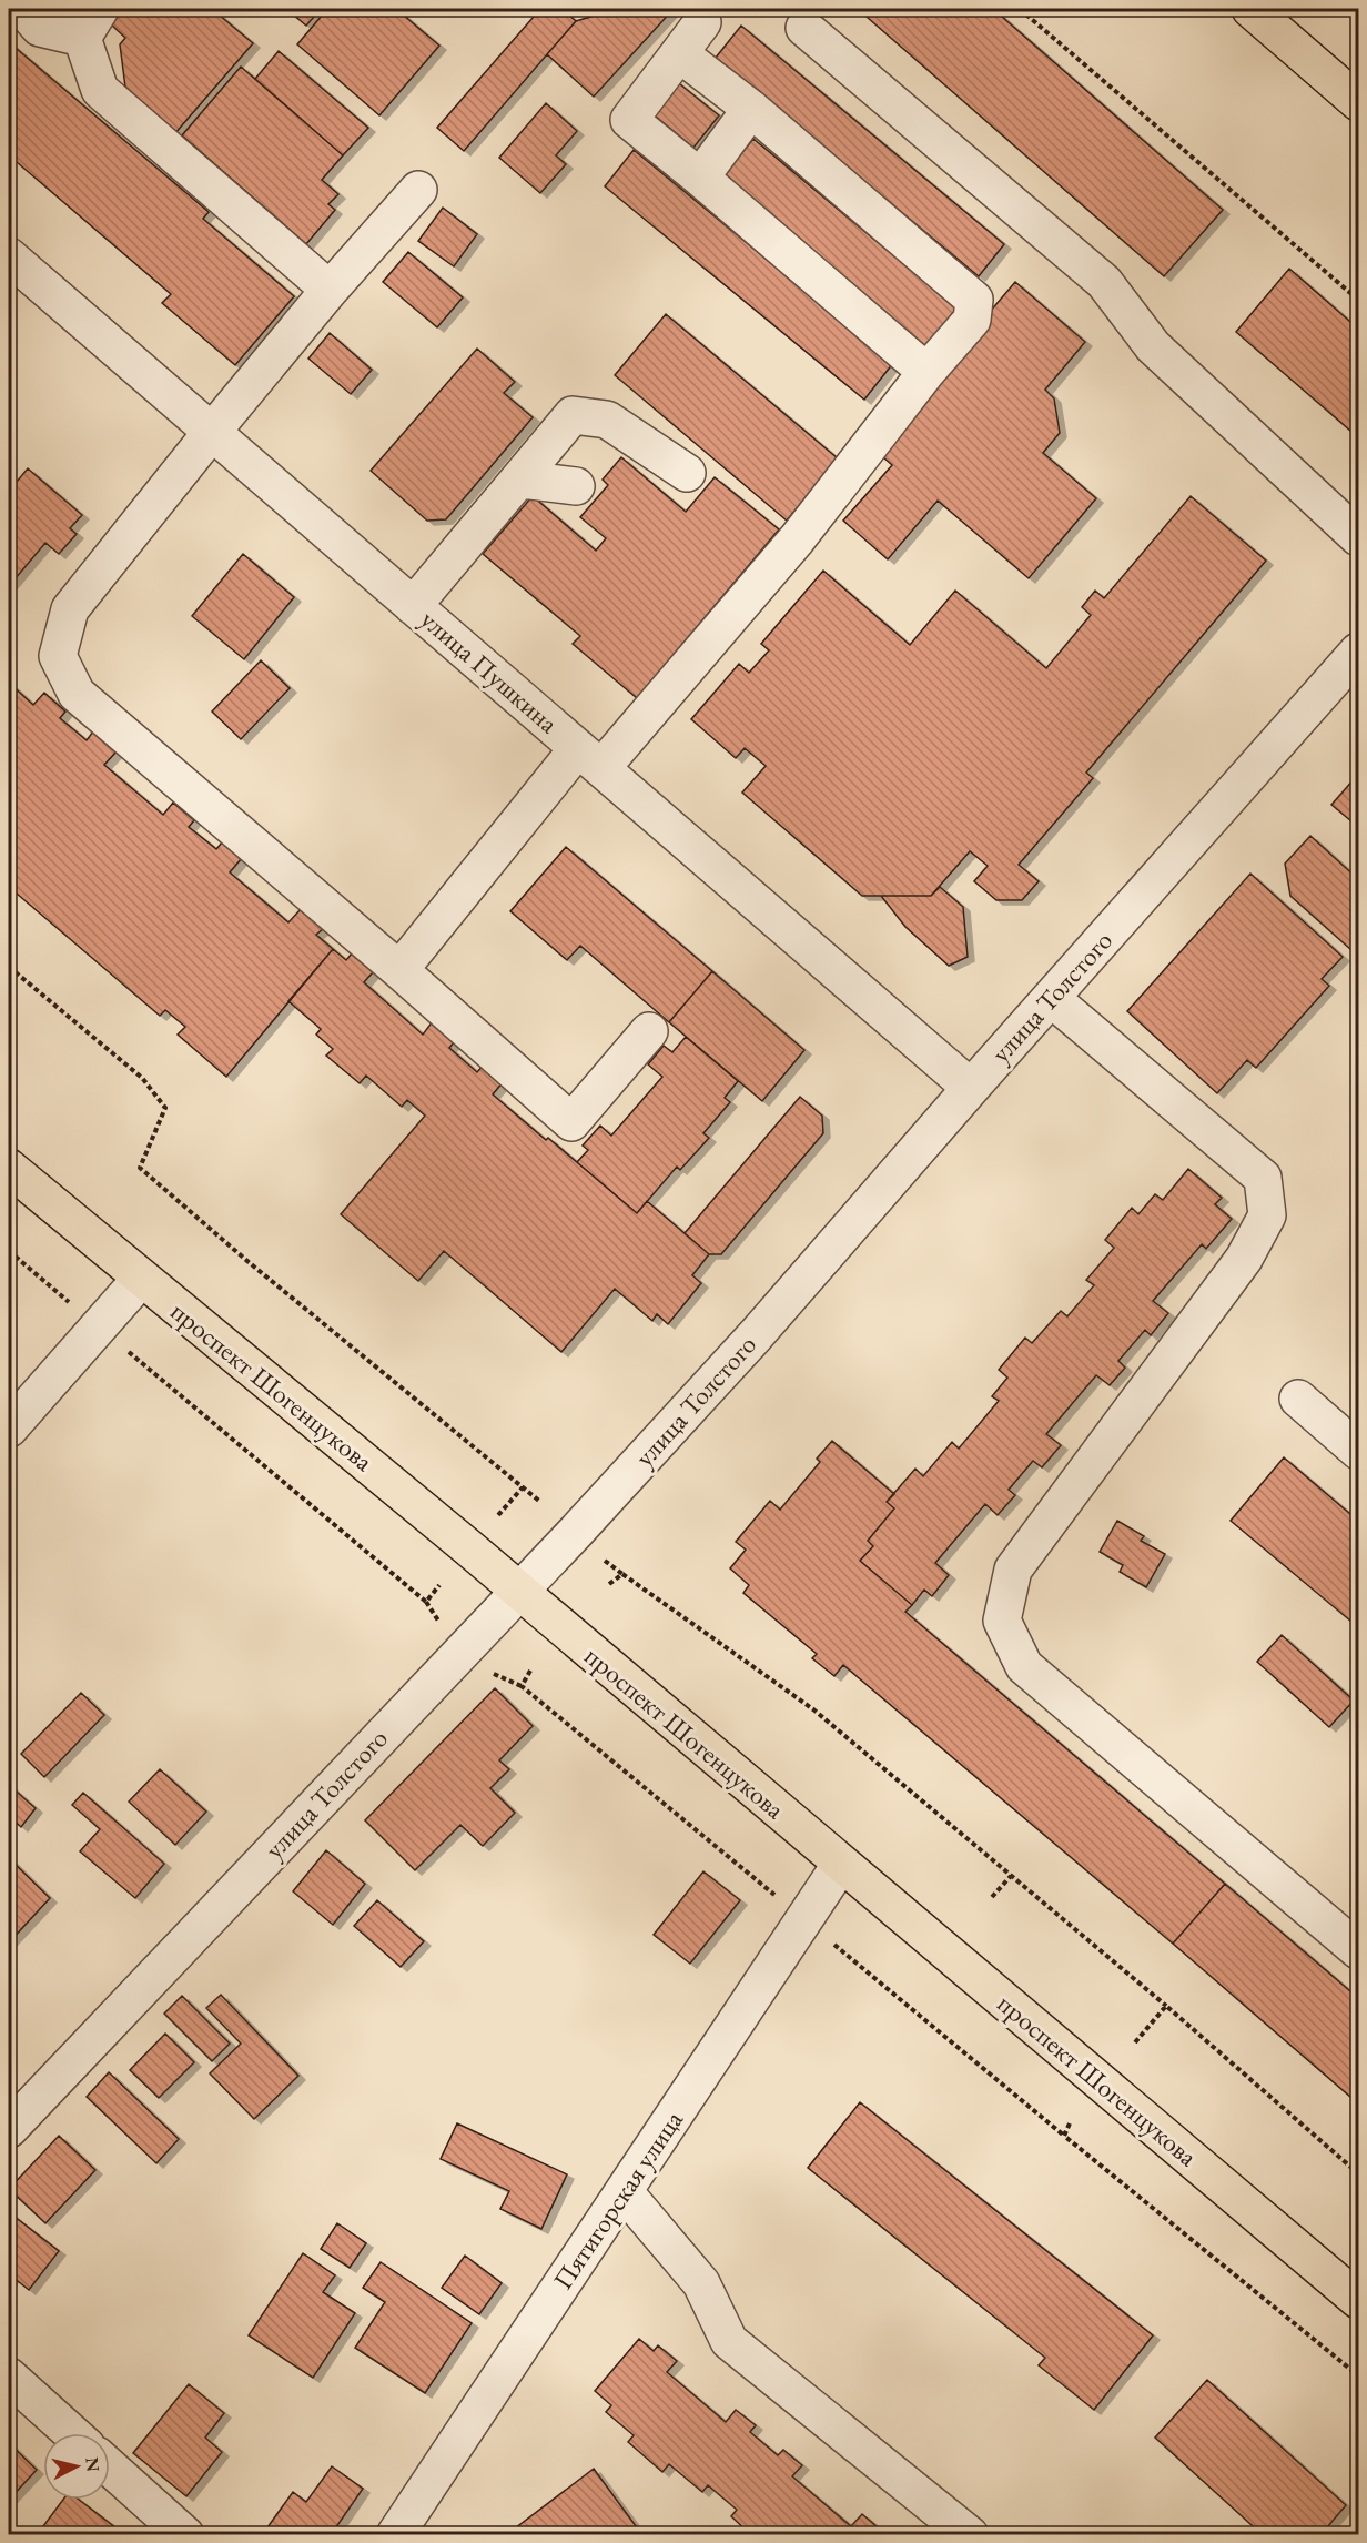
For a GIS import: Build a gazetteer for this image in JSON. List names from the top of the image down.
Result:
{
  "streets": {
    "main road": ["проспект Шогенцукова"],
    "street": ["улица Пушкина", "улица Толстого", "Пятигорская улица"]
  },
  "crossings": [
    ["улица Пушкина", "улица Толстого"],
    ["улица Толстого", "проспект Шогенцукова"],
    ["проспект Шогенцукова", "Пятигорская улица"]
  ],
  "north": "right"
}
